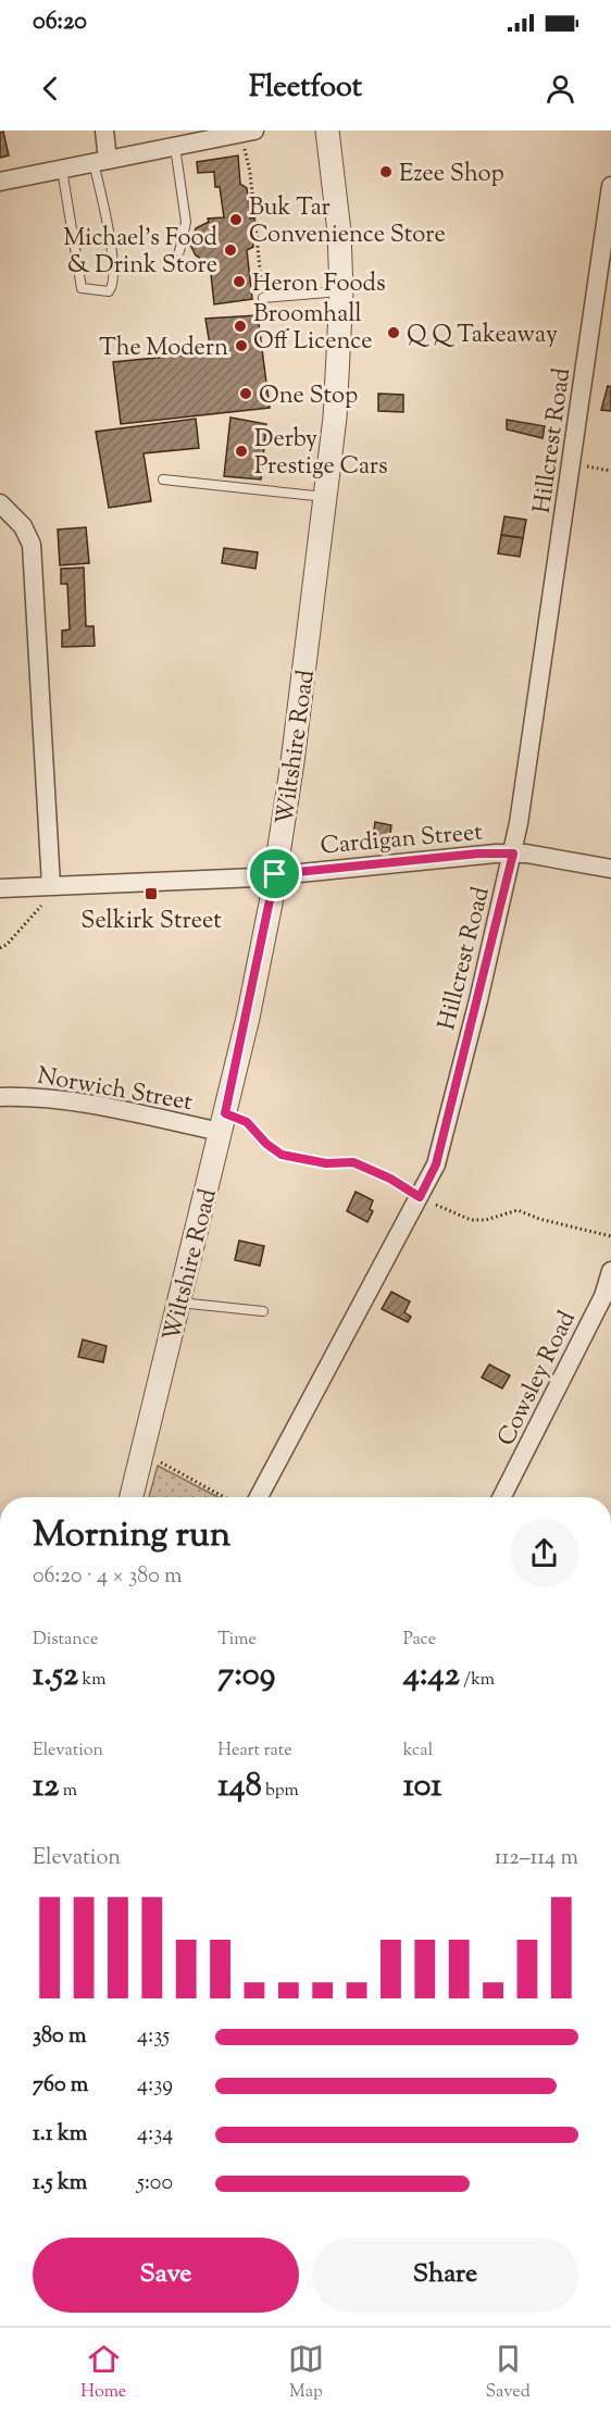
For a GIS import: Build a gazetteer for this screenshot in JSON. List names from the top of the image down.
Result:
{
  "streets": {
    "street": [
      "Hillcrest Road",
      "Wiltshire Road",
      "Cardigan Street",
      "Norwich Street",
      "Cowsley Road"
    ]
  },
  "crossings": [
    ["Hillcrest Road", "Cardigan Street"],
    ["Wiltshire Road", "Cardigan Street"],
    ["Wiltshire Road", "Norwich Street"]
  ],
  "places": {
    "other": [
      "Ezee Shop",
      "Buk Tar Convenience Store",
      "Michael's Food & Drink Store",
      "Heron Foods",
      "Broomhall Off Licence",
      "Q Q Takeaway",
      "The Modern",
      "One Stop",
      "Derby Prestige Cars"
    ],
    "transit": ["Selkirk Street"]
  },
  "page": {
    "status": "06:20",
    "header": "Fleetfoot",
    "heading": ["Morning run", "06:20 · 4 × 380 m"],
    "stats": [
      ["Distance", "1.52 km"],
      ["Time", "7:09"],
      ["Pace", "4:42 /km"],
      ["Elevation", "12 m"],
      ["Heart rate", "148 bpm"],
      ["kcal", "101"]
    ],
    "chart": ["Elevation", "112–114 m"],
    "list": [
      {
        "name": "380 m",
        "note": "4:35"
      },
      {
        "name": "760 m",
        "note": "4:39"
      },
      {
        "name": "1.1 km",
        "note": "4:34"
      },
      {
        "name": "1.5 km",
        "note": "5:00"
      }
    ],
    "buttons": ["Save", "Share"],
    "tabs": ["Home", "Map", "Saved"]
  }
}
